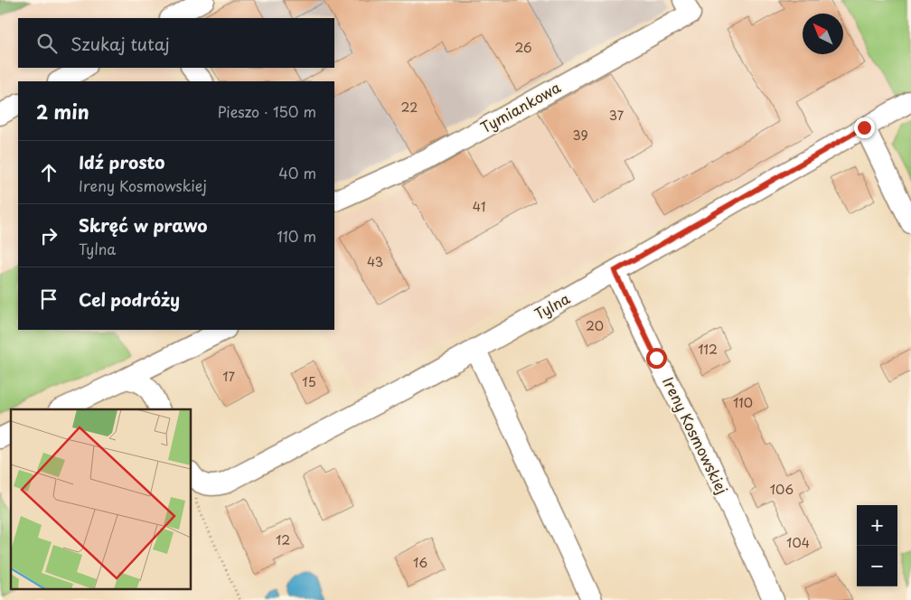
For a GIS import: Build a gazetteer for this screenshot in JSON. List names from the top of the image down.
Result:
{
  "streets": {
    "street": ["Tymiankowa", "Tylna", "Ireny Kosmowskiej"]
  },
  "crossings": [
    ["Tylna", "Ireny Kosmowskiej"]
  ],
  "house_numbers": [
    "26",
    "22",
    "37",
    "39",
    "41",
    "43",
    "20",
    "112",
    "17",
    "15",
    "110",
    "106",
    "12",
    "104",
    "16"
  ],
  "north": "top left",
  "page": {
    "search": "Szukaj tutaj",
    "heading": ["2 min", "Pieszo · 150 m"],
    "list": [
      ["Idź prosto", "Ireny Kosmowskiej", "40 m"],
      ["Skręć w prawo", "Tylna", "110 m"],
      "Cel podróży"
    ],
    "map_buttons": ["+", "−"]
  }
}
